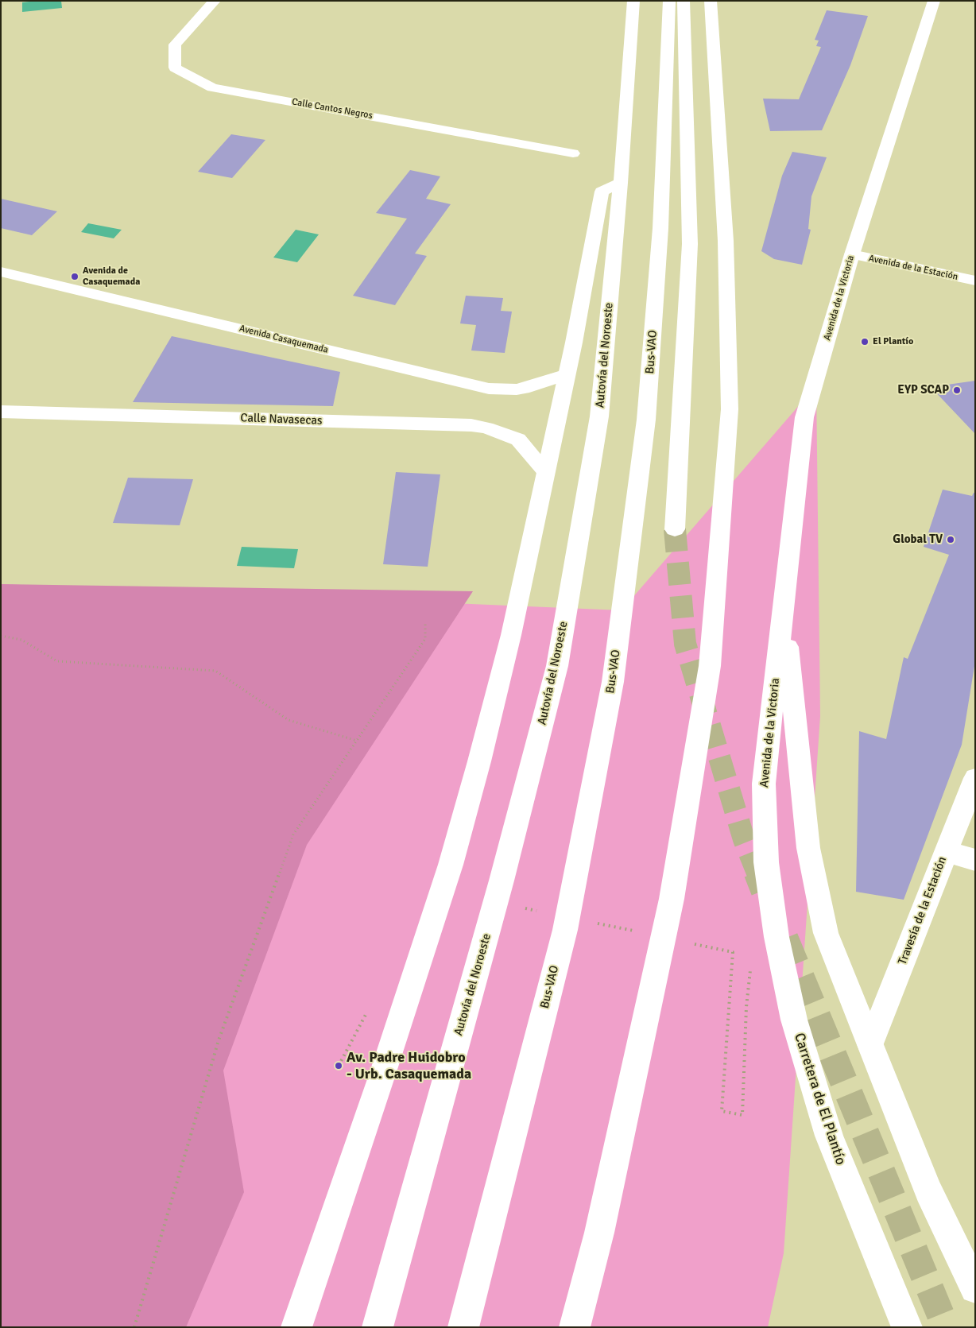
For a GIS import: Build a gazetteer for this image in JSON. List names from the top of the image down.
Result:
{
  "streets": {
    "main road": [
      "Calle Cantos Negros",
      "Avenida de la Estación",
      "Avenida de la Victoria",
      "Avenida Casaquemada",
      "Bus-VAO",
      "Autovía del Noroeste",
      "Calle Navasecas",
      "Travesía de la Estación",
      "Carretera de El Plantío"
    ]
  },
  "crossings": [
    ["Avenida de la Estación", "Avenida de la Victoria"],
    ["Avenida de la Victoria", "Travesía de la Estación"],
    ["Avenida de la Victoria", "Carretera de El Plantío"]
  ],
  "places": [
    "Avenida de Casaquemada",
    "El Plantío",
    "EYP SCAP",
    "Global TV",
    "Av. Padre Huidobro - Urb. Casaquemada"
  ]
}
